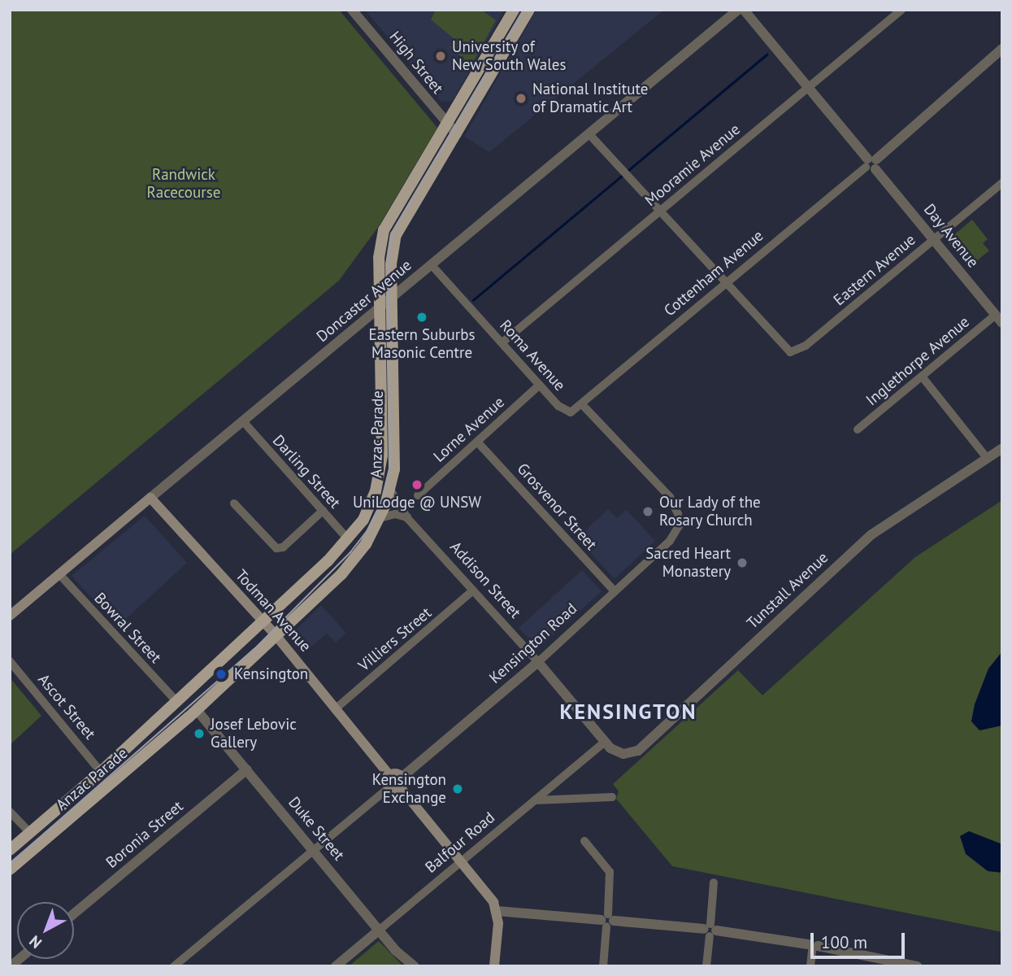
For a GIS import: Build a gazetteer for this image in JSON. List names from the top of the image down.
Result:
{
  "streets": {
    "main road": ["Doncaster Avenue", "Anzac Parade", "Todman Avenue"],
    "street": [
      "High Street",
      "Mooramie Avenue",
      "Day Avenue",
      "Eastern Avenue",
      "Cottenham Avenue",
      "Roma Avenue",
      "Inglethorpe Avenue",
      "Lorne Avenue",
      "Darling Street",
      "Grosvenor Street",
      "Addison Street",
      "Tunstall Avenue",
      "Bowral Street",
      "Villiers Street",
      "Kensington Road",
      "Ascot Street",
      "Duke Street",
      "Boronia Street",
      "Balfour Road"
    ]
  },
  "crossings": [
    ["High Street", "Anzac Parade"],
    ["Mooramie Avenue", "Day Avenue"],
    ["Mooramie Avenue", "Roma Avenue"],
    ["Day Avenue", "Eastern Avenue"],
    ["Day Avenue", "Cottenham Avenue"],
    ["Day Avenue", "Inglethorpe Avenue"],
    ["Eastern Avenue", "Cottenham Avenue"],
    ["Cottenham Avenue", "Roma Avenue"],
    ["Cottenham Avenue", "Kensington Road"],
    ["Doncaster Avenue", "Roma Avenue"],
    ["Doncaster Avenue", "Anzac Parade"],
    ["Doncaster Avenue", "Darling Street"],
    ["Doncaster Avenue", "Todman Avenue"],
    ["Doncaster Avenue", "Bowral Street"],
    ["Roma Avenue", "Lorne Avenue"],
    ["Roma Avenue", "Kensington Road"],
    ["Lorne Avenue", "Grosvenor Street"],
    ["Anzac Parade", "Darling Street"],
    ["Anzac Parade", "Addison Street"],
    ["Anzac Parade", "Todman Avenue"],
    ["Anzac Parade", "Bowral Street"],
    ["Anzac Parade", "Ascot Street"],
    ["Anzac Parade", "Duke Street"],
    ["Grosvenor Street", "Kensington Road"],
    ["Addison Street", "Tunstall Avenue"],
    ["Addison Street", "Villiers Street"],
    ["Addison Street", "Kensington Road"],
    ["Addison Street", "Balfour Road"],
    ["Tunstall Avenue", "Balfour Road"],
    ["Todman Avenue", "Villiers Street"],
    ["Duke Street", "Boronia Street"],
    ["Duke Street", "Balfour Road"]
  ],
  "districts": ["KENSINGTON"],
  "parks": ["Randwick Racecourse"],
  "places": [
    "University of New South Wales",
    "National Institute of Dramatic Art",
    "Eastern Suburbs Masonic Centre",
    "UniLodge @ UNSW",
    "Our Lady of the Rosary Church",
    "Sacred Heart Monastery",
    "Kensington",
    "Josef Lebovic Gallery",
    "Kensington Exchange"
  ],
  "scale_bar": "100 m",
  "north": "bottom left"
}
